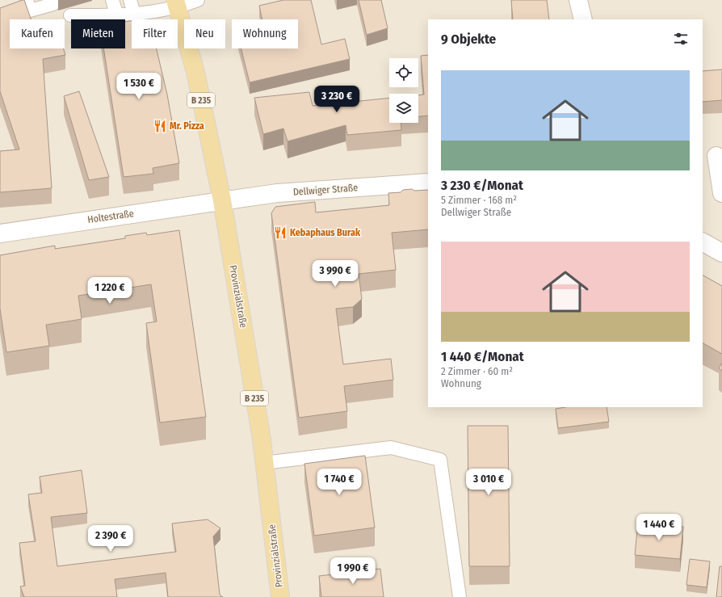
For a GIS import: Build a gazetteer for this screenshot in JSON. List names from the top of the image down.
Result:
{
  "streets": {
    "main road": ["B 235", "Provinzialstraße"],
    "street": ["Dellwiger Straße", "Holtestraße"]
  },
  "crossings": [
    ["Dellwiger Straße", "Holtestraße"],
    ["Dellwiger Straße", "Provinzialstraße"],
    ["Holtestraße", "Provinzialstraße"]
  ],
  "places": {
    "restaurant": ["Mr. Pizza", "Kebaphaus Burak"]
  },
  "page": {
    "chip": [
      "Kaufen",
      "Mieten",
      "Filter",
      "Neu",
      "Wohnung"
    ],
    "heading": "9 Objekte",
    "list": [
      {
        "name": "3 230 €/Monat",
        "note": "5 Zimmer · 168 m² · Dellwiger Straße"
      },
      {
        "name": "1 440 €/Monat",
        "note": "2 Zimmer · 60 m² · Wohnung"
      }
    ],
    "price": [
      "1 530 €",
      "3 230 €",
      "3 990 €",
      "1 220 €",
      "1 740 €",
      "3 010 €",
      "1 440 €",
      "2 390 €",
      "1 990 €"
    ]
  }
}
